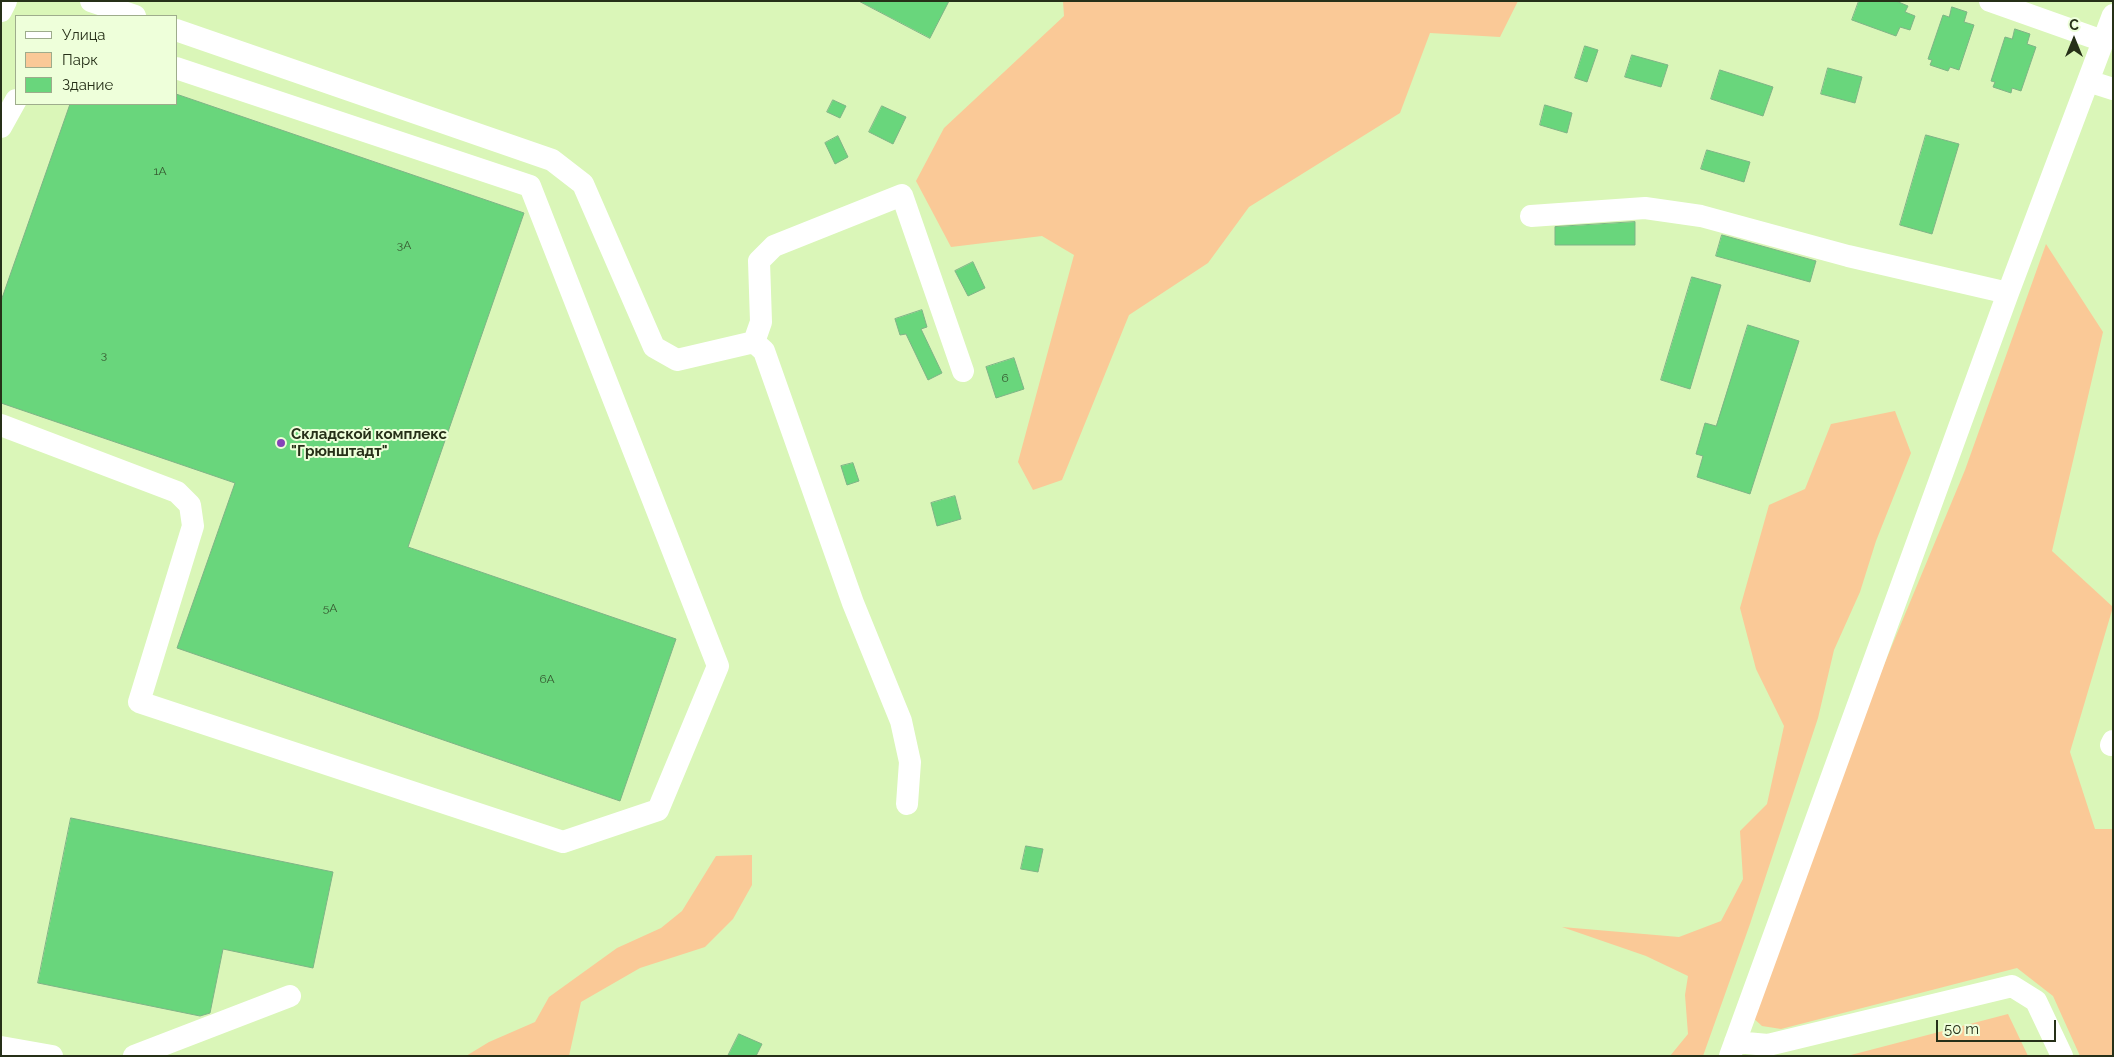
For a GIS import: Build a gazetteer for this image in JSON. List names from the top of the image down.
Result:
{
  "places": ["Складской комплекс \"Грюнштадт\""],
  "house_numbers": [
    "1А",
    "3А",
    "3",
    "6",
    "5А",
    "6А"
  ],
  "legend": ["Улица", "Парк", "Здание"],
  "scale_bar": "50 m",
  "north": "top"
}
